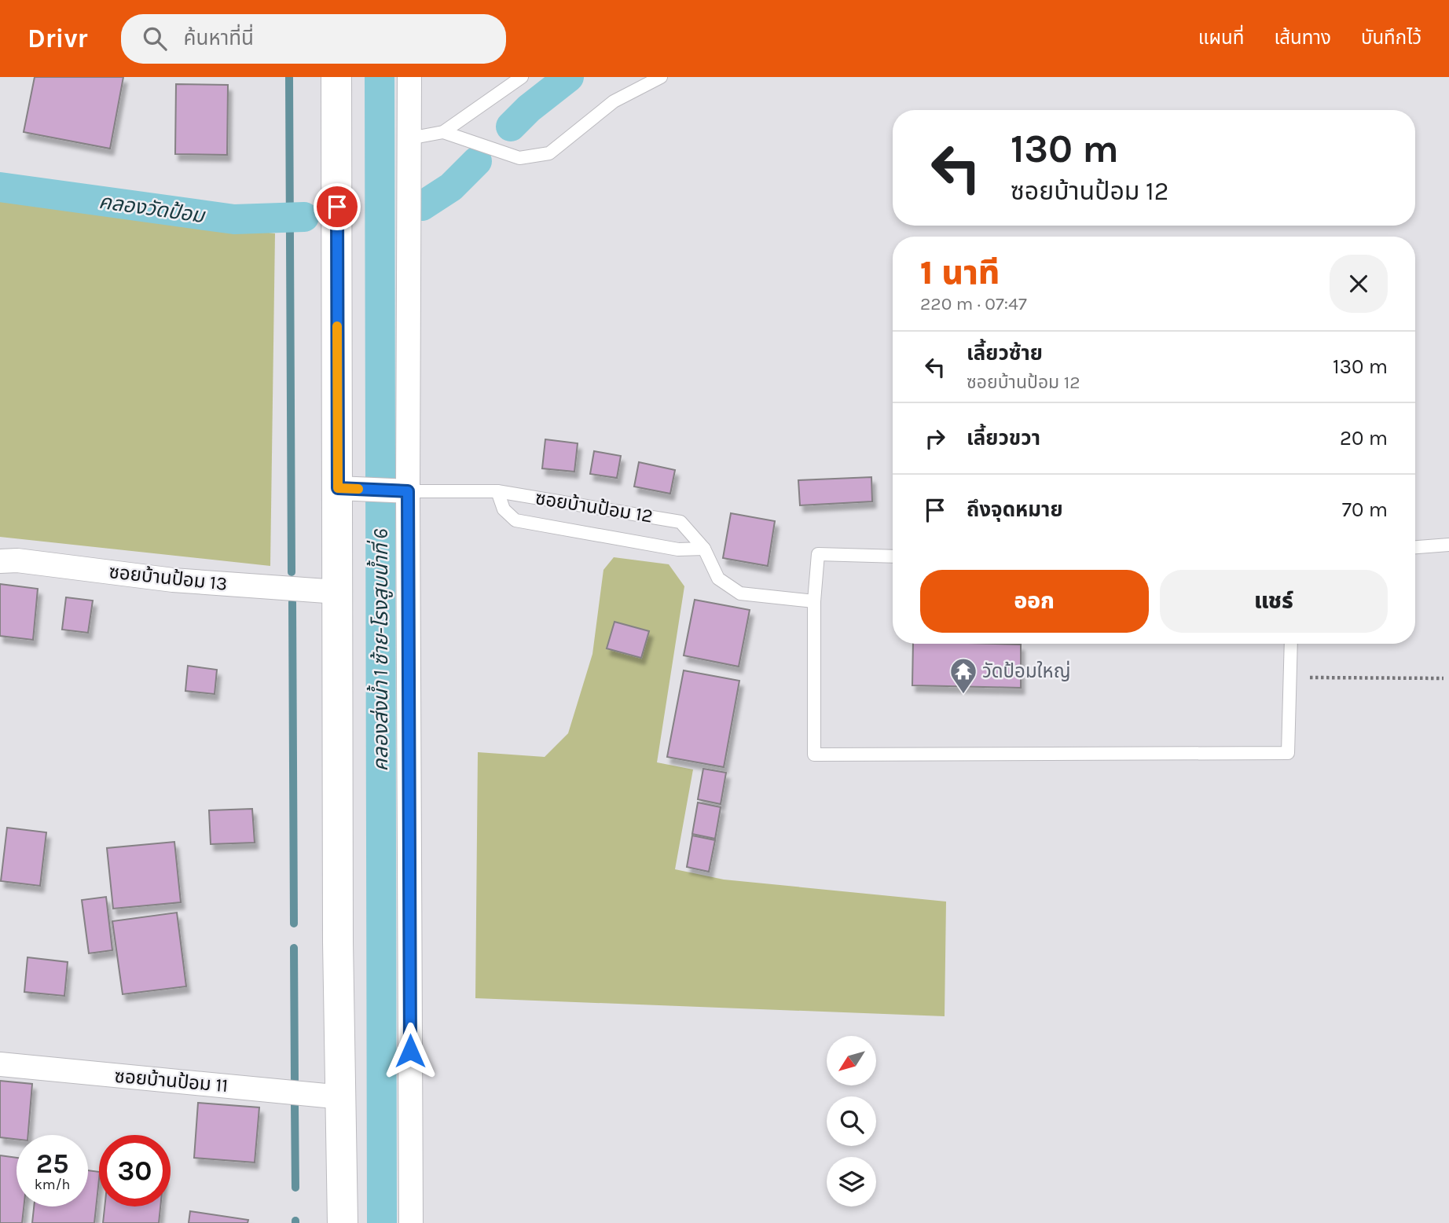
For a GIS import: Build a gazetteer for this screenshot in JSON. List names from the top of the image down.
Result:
{
  "streets": {
    "street": ["ซอยบ้านป้อม 12", "ซอยบ้านป้อม 13", "ซอยบ้านป้อม 11"]
  },
  "water": ["คลองวัดป้อม", "คลองส่งน้ำ 1 ซ้าย-โรงสูบน้ำที่ 6"],
  "places": {
    "temple": ["วัดป้อมใหญ่"]
  },
  "north": "bottom left",
  "page": {
    "header": "Drivr",
    "search": "ค้นหาที่นี่",
    "nav": ["แผนที่", "เส้นทาง", "บันทึกไว้"],
    "turn": ["130 m", "ซอยบ้านป้อม 12"],
    "heading": ["1 นาที", "220 m · 07:47"],
    "list": [
      {
        "name": "เลี้ยวซ้าย",
        "note": "ซอยบ้านป้อม 12",
        "value": "130 m"
      },
      {
        "name": "เลี้ยวขวา",
        "value": "20 m"
      },
      {
        "name": "ถึงจุดหมาย",
        "value": "70 m"
      }
    ],
    "buttons": ["ออก", "แชร์"],
    "speed": "25 km/h",
    "limit": "30"
  }
}
